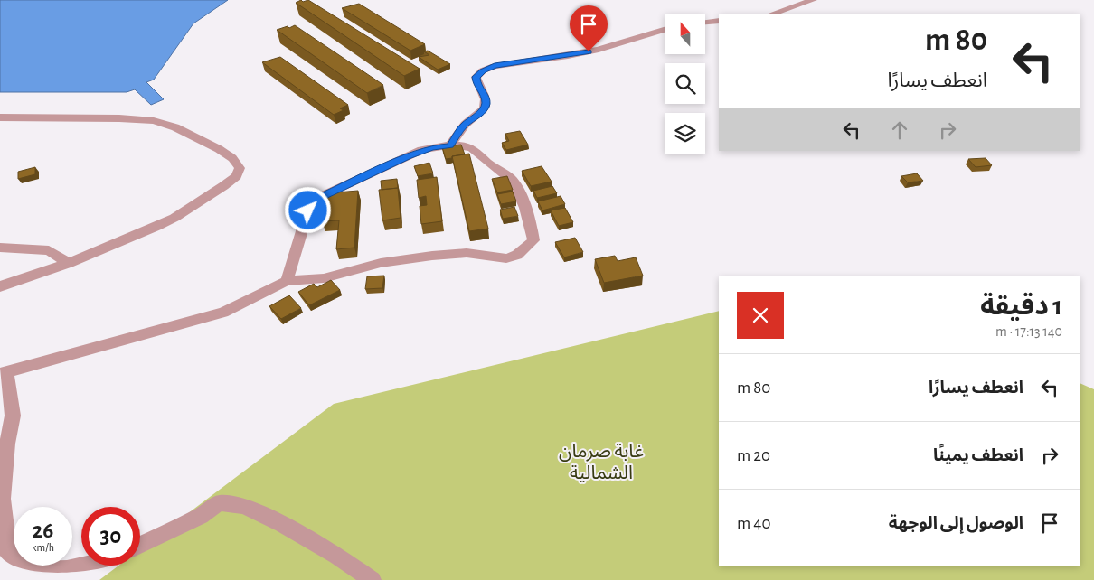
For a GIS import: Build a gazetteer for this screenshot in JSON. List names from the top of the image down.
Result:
{
  "parks": ["غابة صرمان الشمالية"],
  "north": "top",
  "page": {
    "turn": ["80 m", "انعطف يسارًا"],
    "heading": ["1 دقيقة", "140 m · 17:13"],
    "list": [
      {
        "name": "انعطف يسارًا",
        "value": "80 m"
      },
      {
        "name": "انعطف يمينًا",
        "value": "20 m"
      },
      {
        "name": "الوصول إلى الوجهة",
        "value": "40 m"
      }
    ],
    "speed": "26 km/h",
    "limit": "30"
  }
}
